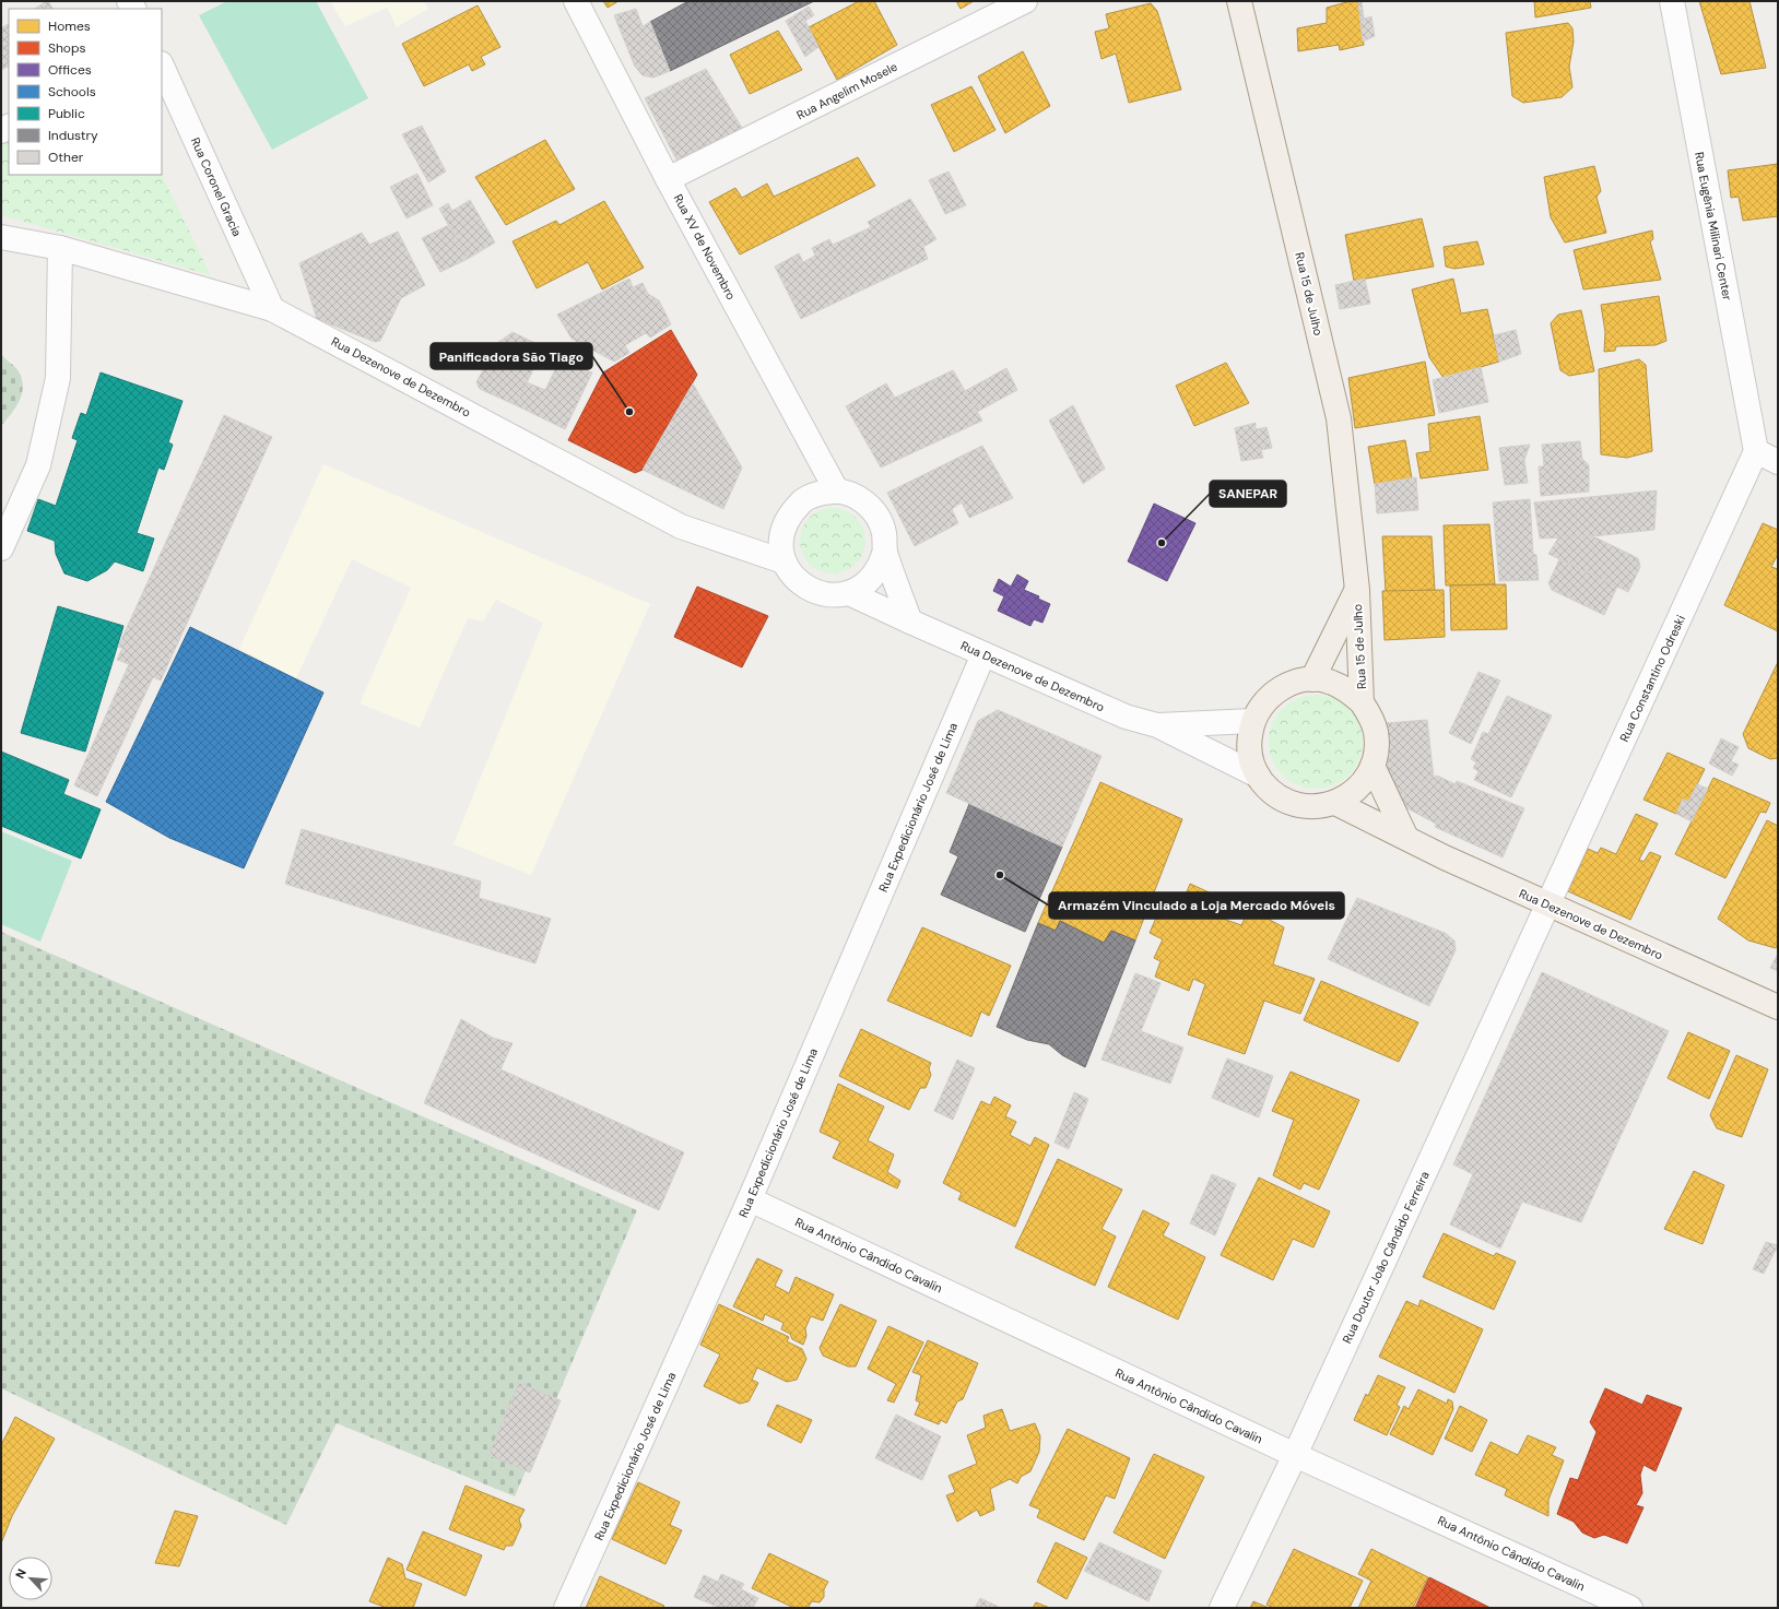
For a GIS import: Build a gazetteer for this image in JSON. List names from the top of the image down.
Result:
{
  "streets": {
    "main road": ["Rua 15 de Julho", "Rua Dezenove de Dezembro"],
    "street": [
      "Rua Angelim Mosele",
      "Rua Coronel Gracia",
      "Rua Eugênia Milinari Center",
      "Rua XV de Novembro",
      "Rua Constantino Odreski",
      "Rua Expedicionário José de Lima",
      "Rua Antônio Cândido Cavalin",
      "Rua Doutor João Cândido Ferreira"
    ]
  },
  "crossings": [
    ["Rua Angelim Mosele", "Rua XV de Novembro"],
    ["Rua Coronel Gracia", "Rua Dezenove de Dezembro"],
    ["Rua Eugênia Milinari Center", "Rua Constantino Odreski"],
    ["Rua XV de Novembro", "Rua Dezenove de Dezembro"],
    ["Rua 15 de Julho", "Rua Dezenove de Dezembro"],
    ["Rua Dezenove de Dezembro", "Rua Constantino Odreski"],
    ["Rua Dezenove de Dezembro", "Rua Expedicionário José de Lima"],
    ["Rua Dezenove de Dezembro", "Rua Doutor João Cândido Ferreira"],
    ["Rua Constantino Odreski", "Rua Doutor João Cândido Ferreira"],
    ["Rua Expedicionário José de Lima", "Rua Antônio Cândido Cavalin"],
    ["Rua Antônio Cândido Cavalin", "Rua Doutor João Cândido Ferreira"]
  ],
  "places": ["Panificadora São Tiago", "SANEPAR", "Armazém Vinculado a Loja Mercado Móveis"],
  "legend": [
    "Homes",
    "Shops",
    "Offices",
    "Schools",
    "Public",
    "Industry",
    "Other"
  ],
  "north": "top left"
}
